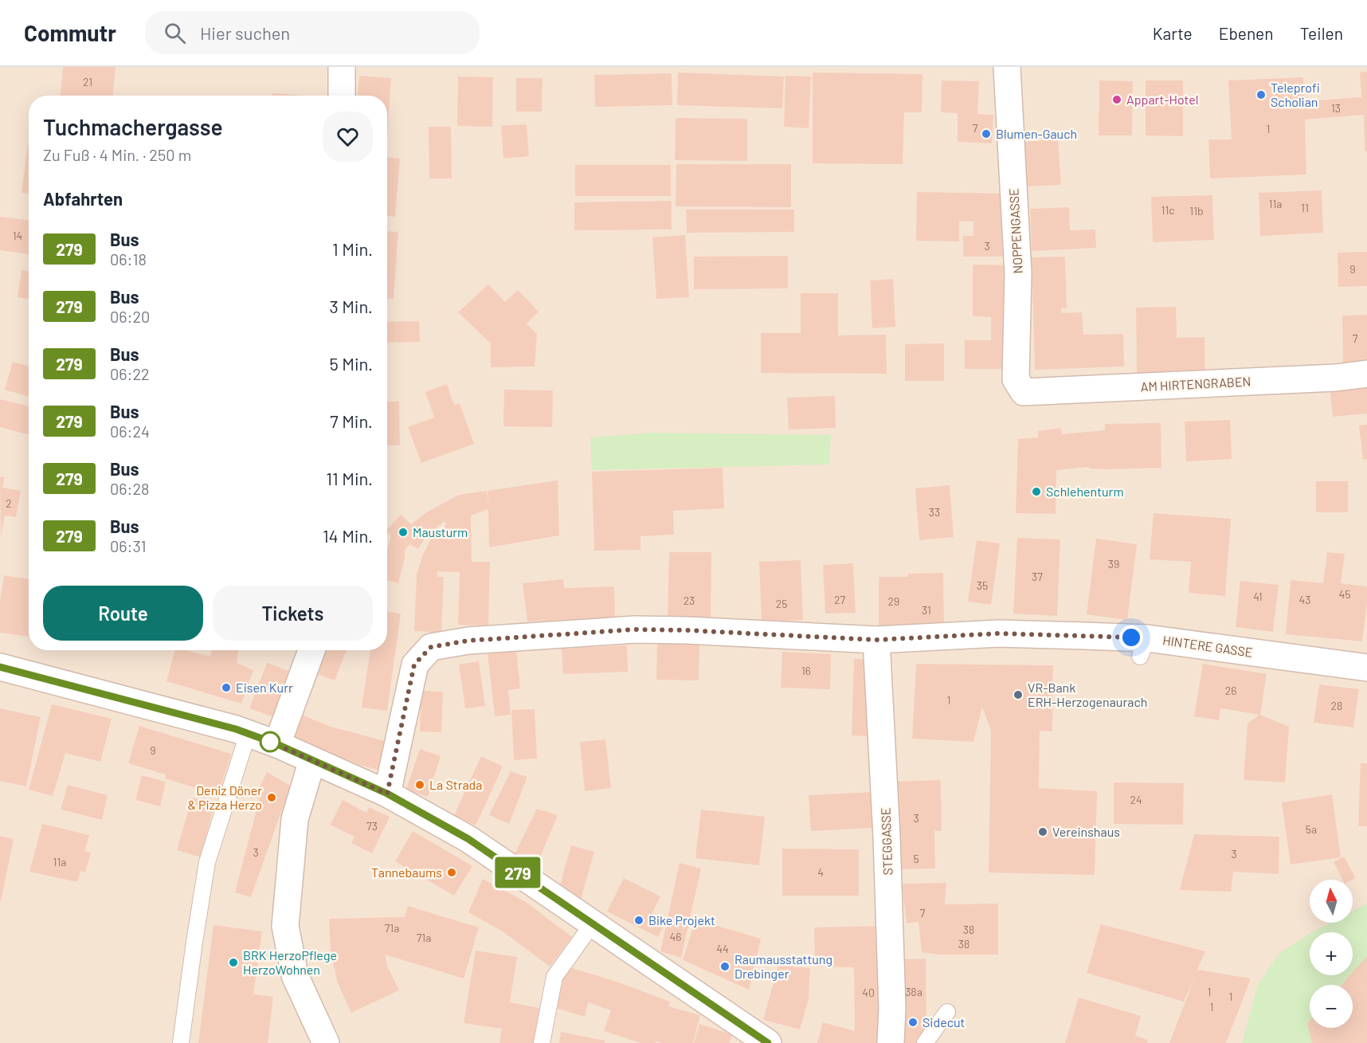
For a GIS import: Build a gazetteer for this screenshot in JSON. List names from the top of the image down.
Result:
{
  "streets": {
    "street": [
      "NOPPENGASSE",
      "AM HIRTENGRABEN",
      "HINTERE GASSE",
      "STEGGASSE"
    ]
  },
  "crossings": [
    ["NOPPENGASSE", "AM HIRTENGRABEN"],
    ["HINTERE GASSE", "STEGGASSE"]
  ],
  "places": [
    "Teleprofi Scholian",
    "Appart-Hotel",
    "Blumen-Gauch",
    "Schlehenturm",
    "Mausturm",
    "Eisen Kurr",
    "VR-Bank ERH-Herzogenaurach",
    "La Strada",
    "Deniz Döner & Pizza Herzo",
    "Vereinshaus",
    "Tannebaums",
    "Bike Projekt",
    "BRK HerzoPflege HerzoWohnen",
    "Raumausstattung Drebinger",
    "Sidecut"
  ],
  "lines": ["bus line 279"],
  "house_numbers": [
    "21",
    "13",
    "7",
    "1",
    "11a",
    "11",
    "11c",
    "11b",
    "14",
    "3",
    "9",
    "7",
    "2",
    "33",
    "39",
    "37",
    "35",
    "45",
    "41",
    "27",
    "43",
    "23",
    "29",
    "25",
    "31",
    "16",
    "26",
    "1",
    "28",
    "9",
    "24",
    "3",
    "73",
    "5a",
    "3",
    "3",
    "5",
    "11a",
    "4",
    "7",
    "71a",
    "38",
    "46",
    "71a",
    "38",
    "44",
    "38a",
    "1",
    "40",
    "1",
    "1"
  ],
  "north": "top",
  "page": {
    "header": "Commutr",
    "search": "Hier suchen",
    "nav": ["Karte", "Ebenen", "Teilen"],
    "on_map": "279",
    "heading": [
      ["Tuchmachergasse", "Zu Fuß · 4 Min. · 250 m"],
      "Abfahrten"
    ],
    "list": [
      {
        "mark": "279",
        "name": "Bus",
        "note": "06:18",
        "value": "1 Min."
      },
      {
        "mark": "279",
        "name": "Bus",
        "note": "06:20",
        "value": "3 Min."
      },
      {
        "mark": "279",
        "name": "Bus",
        "note": "06:22",
        "value": "5 Min."
      },
      {
        "mark": "279",
        "name": "Bus",
        "note": "06:24",
        "value": "7 Min."
      },
      {
        "mark": "279",
        "name": "Bus",
        "note": "06:28",
        "value": "11 Min."
      },
      {
        "mark": "279",
        "name": "Bus",
        "note": "06:31",
        "value": "14 Min."
      }
    ],
    "buttons": ["Route", "Tickets"],
    "map_buttons": ["+", "−"]
  }
}
